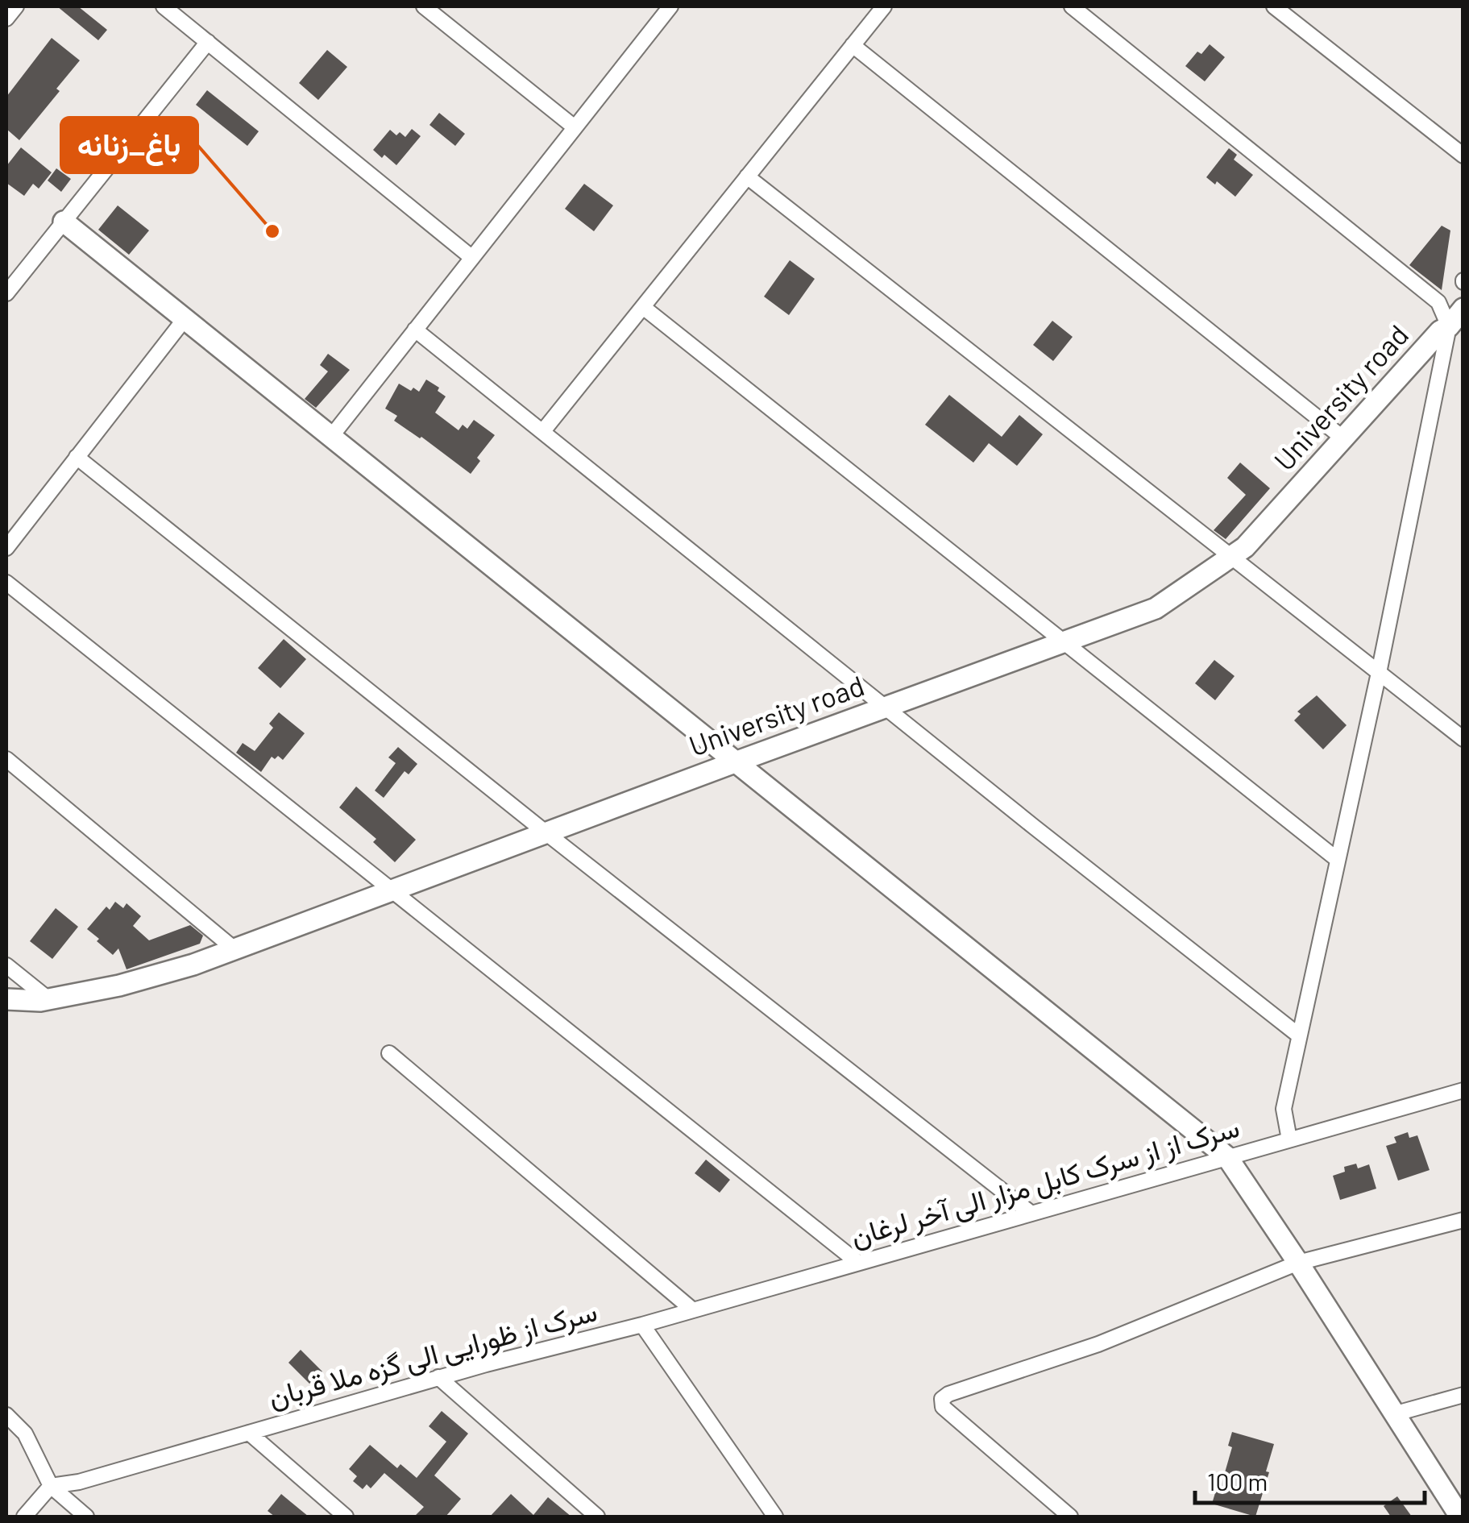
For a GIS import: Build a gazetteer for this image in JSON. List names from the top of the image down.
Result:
{
  "streets": {
    "street": ["University road", "سرک از از سرک کابل مزار الی آخر لرغان", "سرک از ظورایی الی گزه ملا قربان"]
  },
  "crossings": [
    ["سرک از از سرک کابل مزار الی آخر لرغان", "سرک از ظورایی الی گزه ملا قربان"]
  ],
  "places": ["باغ_زنانه"],
  "scale_bar": "100 m"
}
